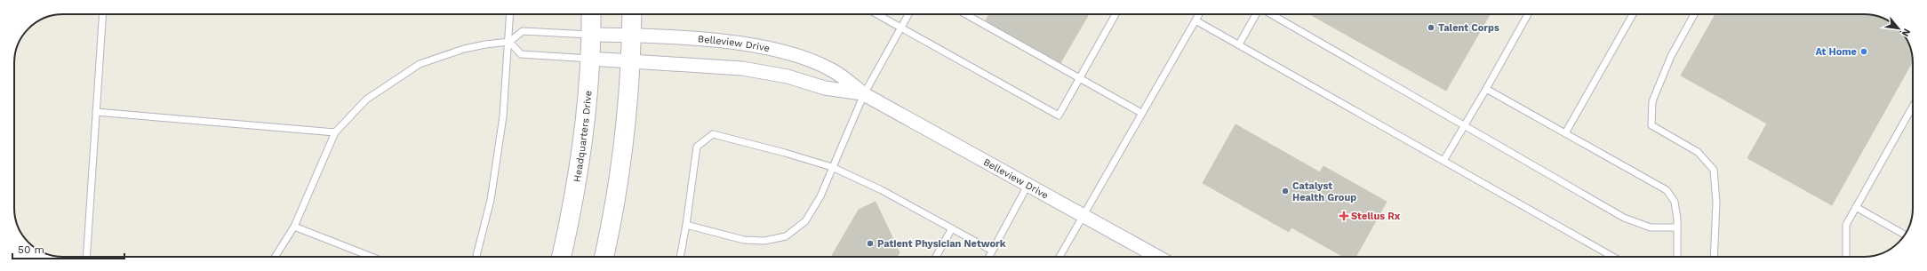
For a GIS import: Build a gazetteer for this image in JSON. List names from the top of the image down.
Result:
{
  "streets": {
    "main road": ["Headquarters Drive"],
    "street": ["Belleview Drive"]
  },
  "crossings": [
    ["Belleview Drive", "Headquarters Drive"]
  ],
  "places": {
    "other": [
      "Talent Corps",
      "At Home",
      "Catalyst Health Group",
      "Patient Physician Network"
    ],
    "health": ["Stellus Rx"]
  },
  "scale_bar": "50 m",
  "north": "bottom right"
}
